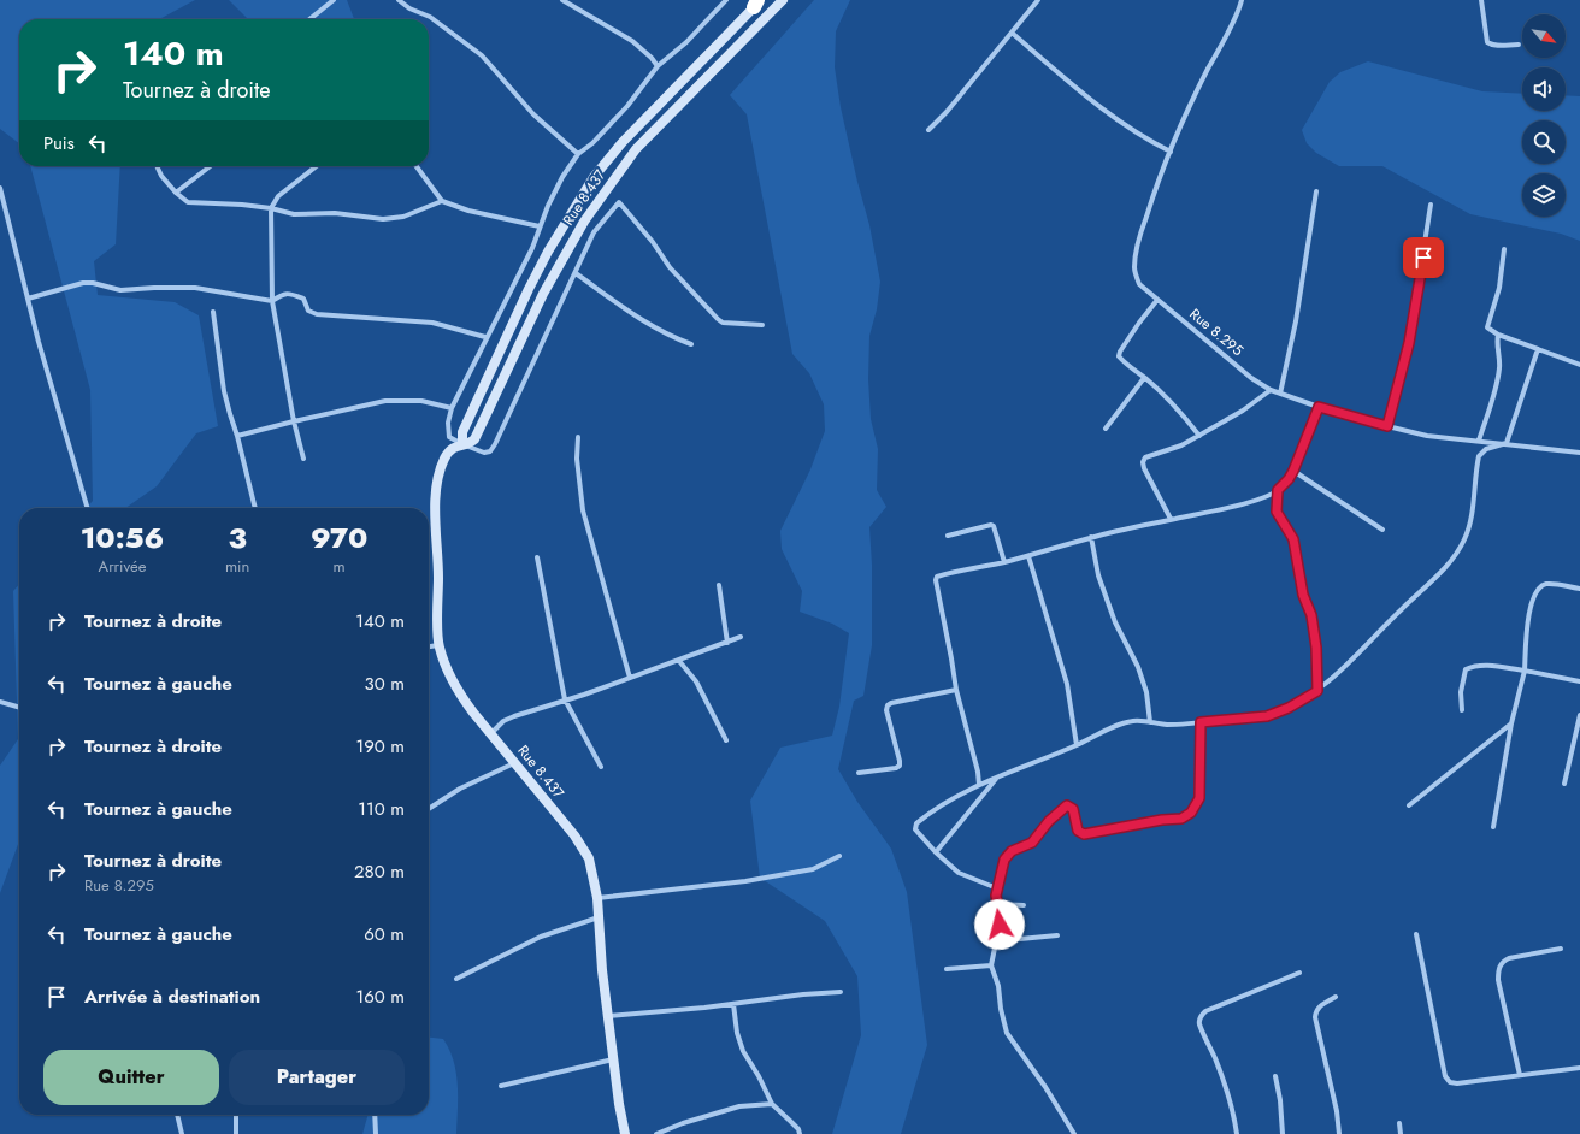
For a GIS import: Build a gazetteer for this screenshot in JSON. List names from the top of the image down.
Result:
{
  "streets": {
    "main road": ["Rue 8.437"],
    "street": ["Rue 8.295"]
  },
  "north": "bottom right",
  "page": {
    "turn": ["140 m", "Tournez à droite"],
    "then": "Puis",
    "eta": [
      "10:56",
      "Arrivée",
      "3",
      "min",
      "970",
      "m"
    ],
    "list": [
      {
        "name": "Tournez à droite",
        "value": "140 m"
      },
      {
        "name": "Tournez à gauche",
        "value": "30 m"
      },
      {
        "name": "Tournez à droite",
        "value": "190 m"
      },
      {
        "name": "Tournez à gauche",
        "value": "110 m"
      },
      {
        "name": "Tournez à droite",
        "note": "Rue 8.295",
        "value": "280 m"
      },
      {
        "name": "Tournez à gauche",
        "value": "60 m"
      },
      {
        "name": "Arrivée à destination",
        "value": "160 m"
      }
    ],
    "buttons": ["Quitter", "Partager"]
  }
}
